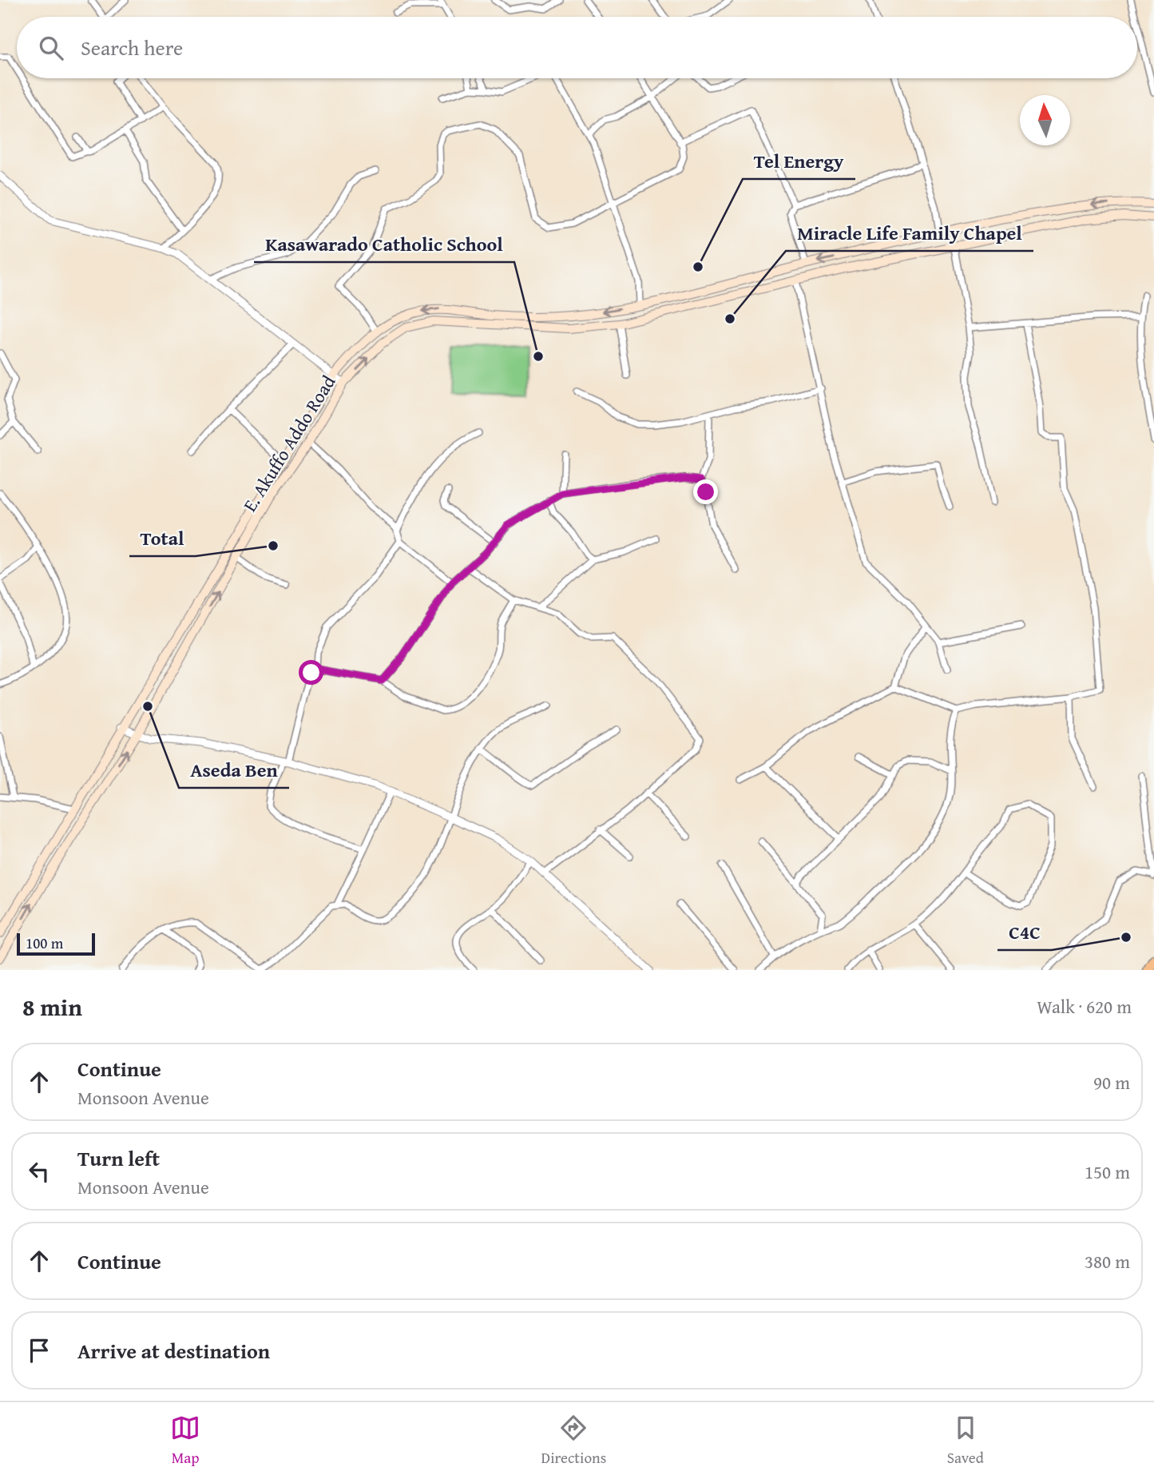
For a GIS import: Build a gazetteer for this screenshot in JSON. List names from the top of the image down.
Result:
{
  "streets": {
    "main road": ["E. Akuffo Addo Road"]
  },
  "places": [
    "Tel Energy",
    "Miracle Life Family Chapel",
    "Kasawarado Catholic School",
    "Total",
    "Aseda Ben",
    "C4C"
  ],
  "scale_bar": "100 m",
  "north": "top",
  "page": {
    "search": "Search here",
    "scale": "100 m",
    "heading": ["8 min", "Walk · 620 m"],
    "list": [
      ["Continue", "Monsoon Avenue", "90 m"],
      ["Turn left", "Monsoon Avenue", "150 m"],
      ["Continue", "380 m"],
      "Arrive at destination"
    ],
    "nav": ["Map", "Directions", "Saved"]
  }
}
